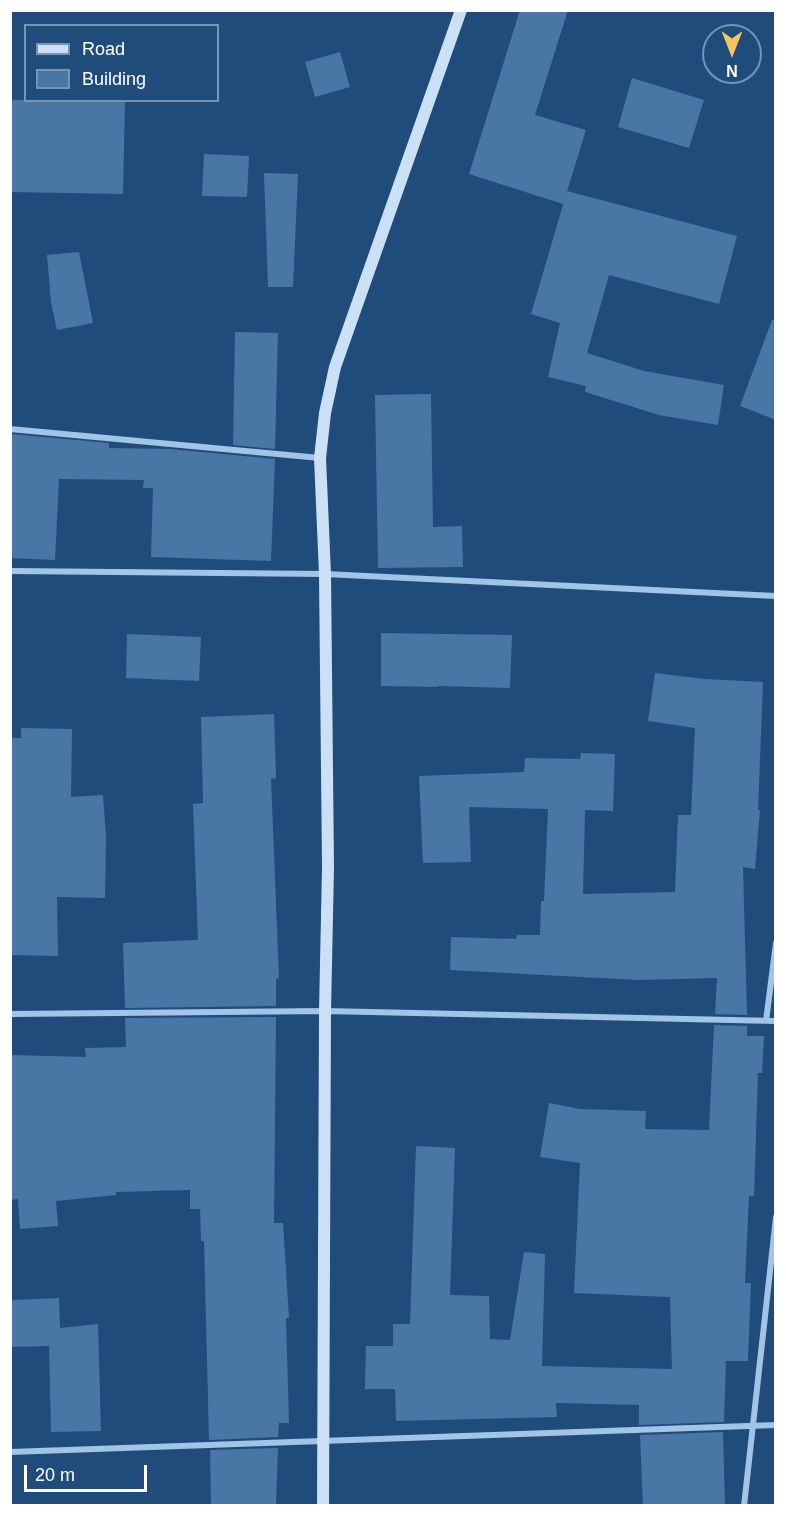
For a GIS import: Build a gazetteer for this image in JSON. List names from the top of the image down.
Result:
{
  "legend": ["Road", "Building"],
  "scale_bar": "20 m",
  "north": "bottom"
}
